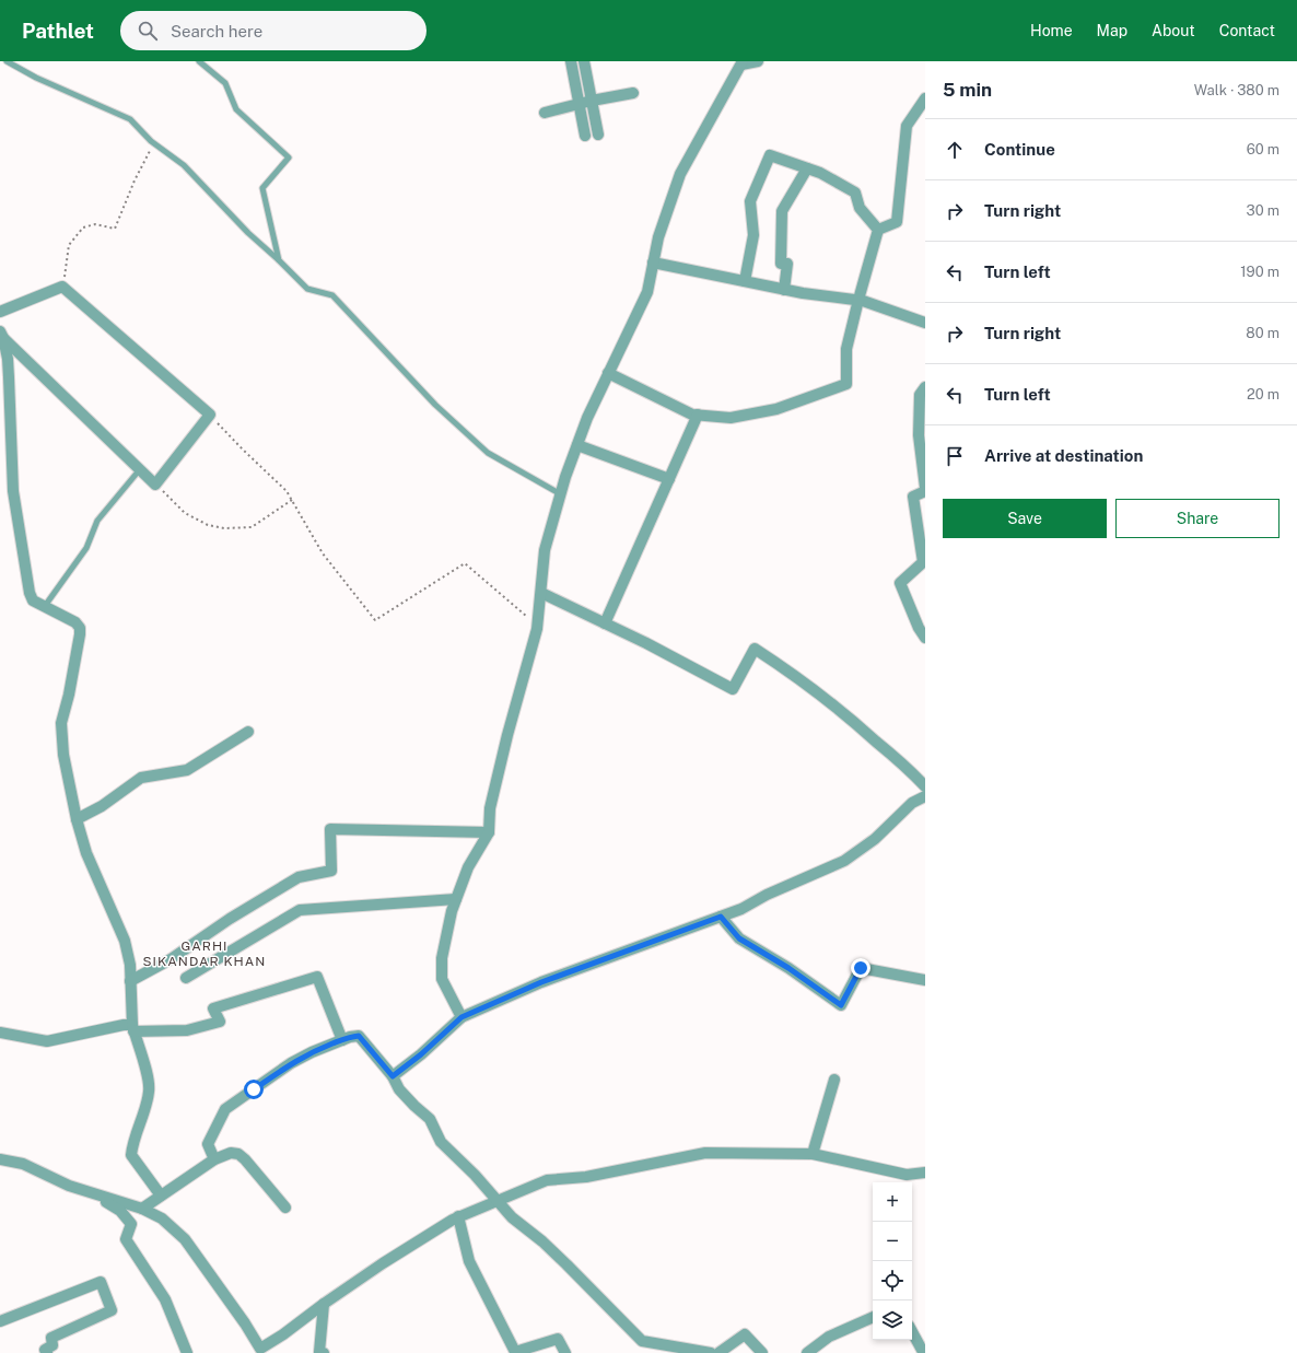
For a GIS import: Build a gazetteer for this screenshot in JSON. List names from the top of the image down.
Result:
{
  "districts": ["GARHI SIKANDAR KHAN"],
  "page": {
    "header": "Pathlet",
    "search": "Search here",
    "nav": [
      "Home",
      "Map",
      "About",
      "Contact"
    ],
    "heading": ["5 min", "Walk · 380 m"],
    "list": [
      ["Continue", "60 m"],
      ["Turn right", "30 m"],
      ["Turn left", "190 m"],
      ["Turn right", "80 m"],
      ["Turn left", "20 m"],
      "Arrive at destination"
    ],
    "buttons": ["Save", "Share"],
    "map_buttons": ["+", "−"]
  }
}
